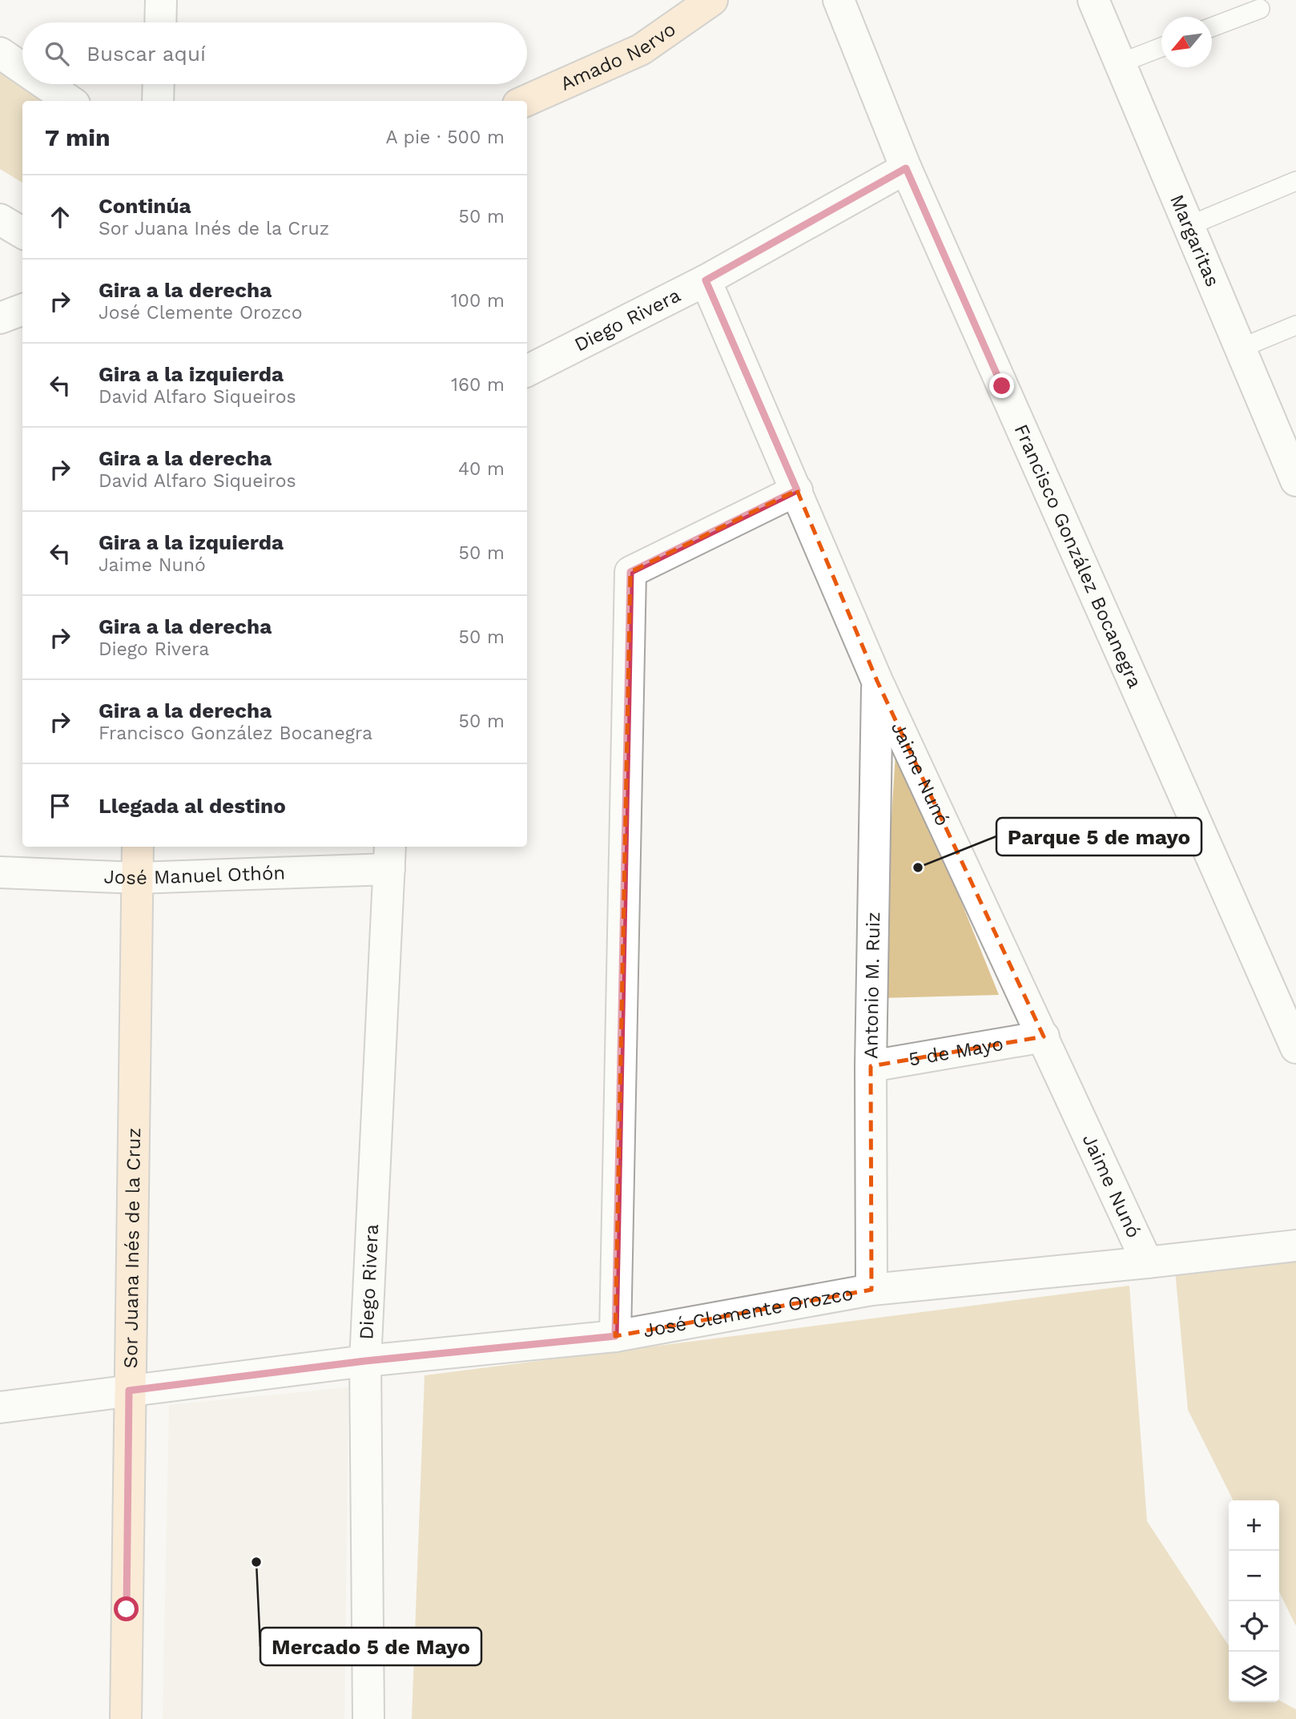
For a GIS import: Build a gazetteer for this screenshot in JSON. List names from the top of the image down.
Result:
{
  "streets": {
    "main road": ["Amado Nervo", "Sor Juana Inés de la Cruz"],
    "street": [
      "Margaritas",
      "Diego Rivera",
      "Francisco González Bocanegra",
      "Jaime Nunó",
      "José Manuel Othón",
      "Antonio M. Ruiz",
      "5 de Mayo",
      "José Clemente Orozco"
    ]
  },
  "crossings": [
    ["Diego Rivera", "Francisco González Bocanegra"],
    ["Diego Rivera", "Jaime Nunó"],
    ["Diego Rivera", "José Manuel Othón"],
    ["Diego Rivera", "José Clemente Orozco"],
    ["Jaime Nunó", "Antonio M. Ruiz"],
    ["Jaime Nunó", "5 de Mayo"],
    ["Jaime Nunó", "José Clemente Orozco"],
    ["José Manuel Othón", "Sor Juana Inés de la Cruz"],
    ["Antonio M. Ruiz", "5 de Mayo"],
    ["Antonio M. Ruiz", "José Clemente Orozco"],
    ["Sor Juana Inés de la Cruz", "José Clemente Orozco"]
  ],
  "places": ["Parque 5 de mayo", "Mercado 5 de Mayo"],
  "north": "bottom left",
  "page": {
    "search": "Buscar aquí",
    "heading": ["7 min", "A pie · 500 m"],
    "list": [
      ["Continúa", "Sor Juana Inés de la Cruz", "50 m"],
      ["Gira a la derecha", "José Clemente Orozco", "100 m"],
      ["Gira a la izquierda", "David Alfaro Siqueiros", "160 m"],
      ["Gira a la derecha", "David Alfaro Siqueiros", "40 m"],
      ["Gira a la izquierda", "Jaime Nunó", "50 m"],
      ["Gira a la derecha", "Diego Rivera", "50 m"],
      ["Gira a la derecha", "Francisco González Bocanegra", "50 m"],
      "Llegada al destino"
    ],
    "map_buttons": ["+", "−"]
  }
}
